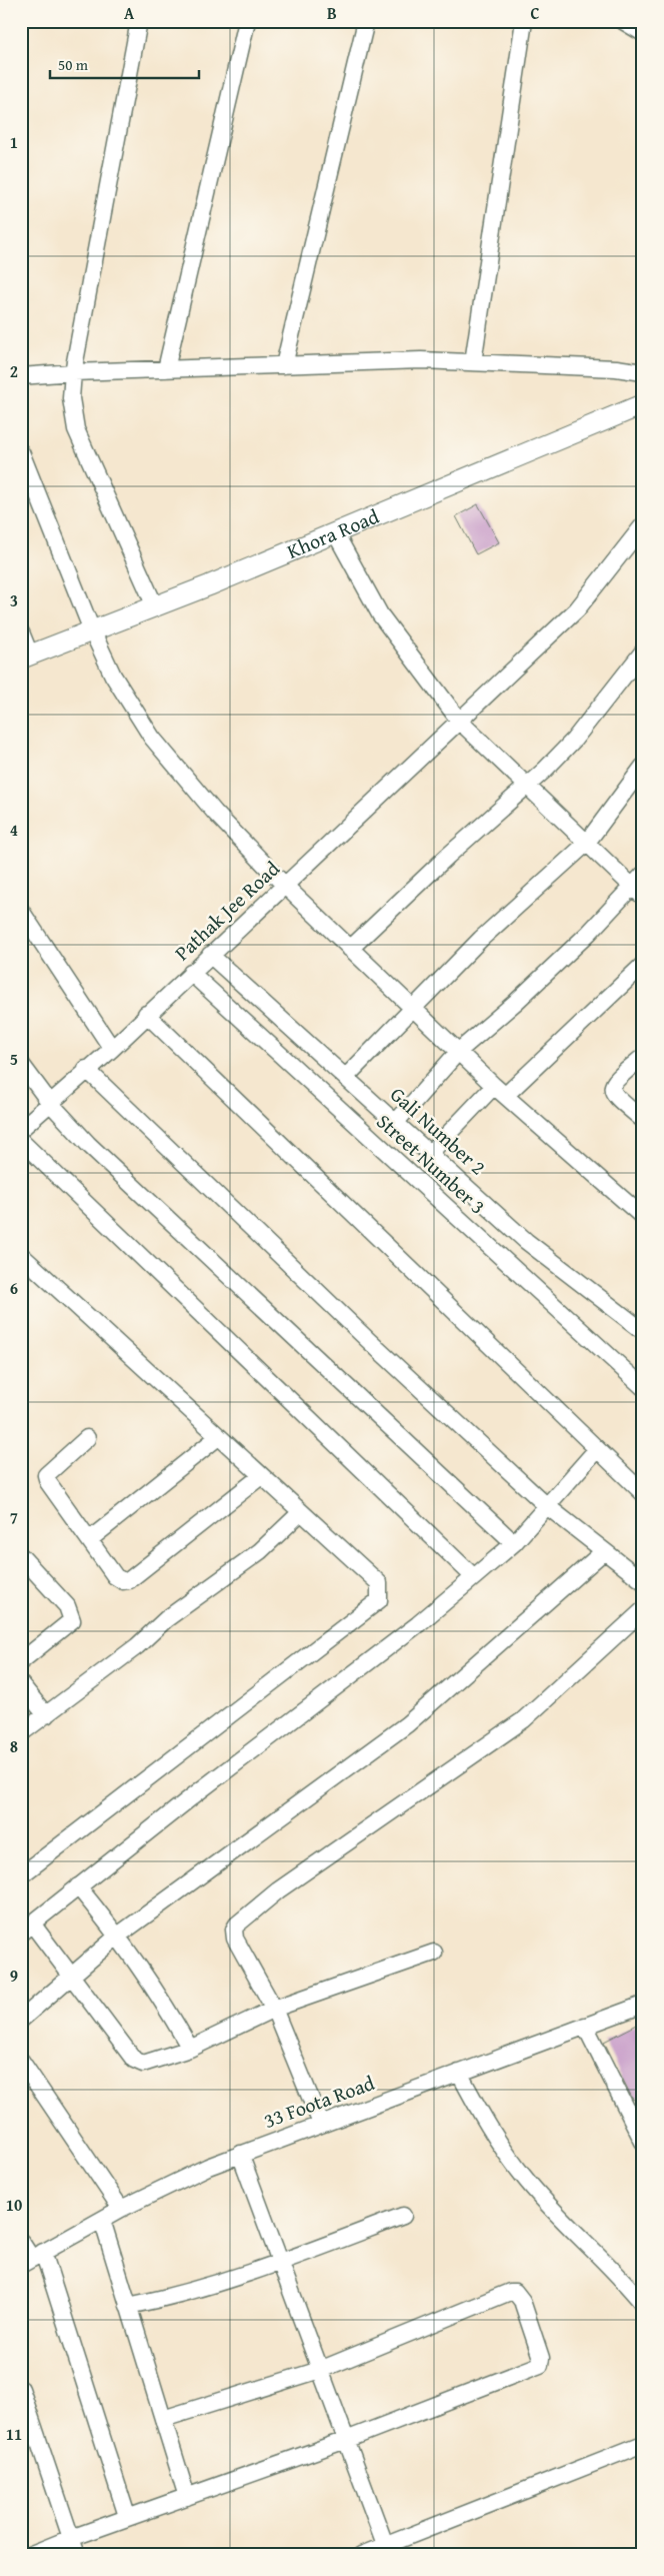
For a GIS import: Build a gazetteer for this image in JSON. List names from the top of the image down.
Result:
{
  "streets": {
    "street": [
      "Khora Road",
      "Pathak Jee Road",
      "Gali Number 2",
      "Street Number 3",
      "33 Foota Road"
    ]
  },
  "crossings": [
    ["Pathak Jee Road", "Gali Number 2"],
    ["Pathak Jee Road", "Street Number 3"]
  ],
  "scale_bar": "50 m",
  "grid": {
    "columns": ["A", "B", "C"],
    "rows": [
      "1",
      "2",
      "3",
      "4",
      "5",
      "6",
      "7",
      "8",
      "9",
      "10",
      "11"
    ]
  }
}
